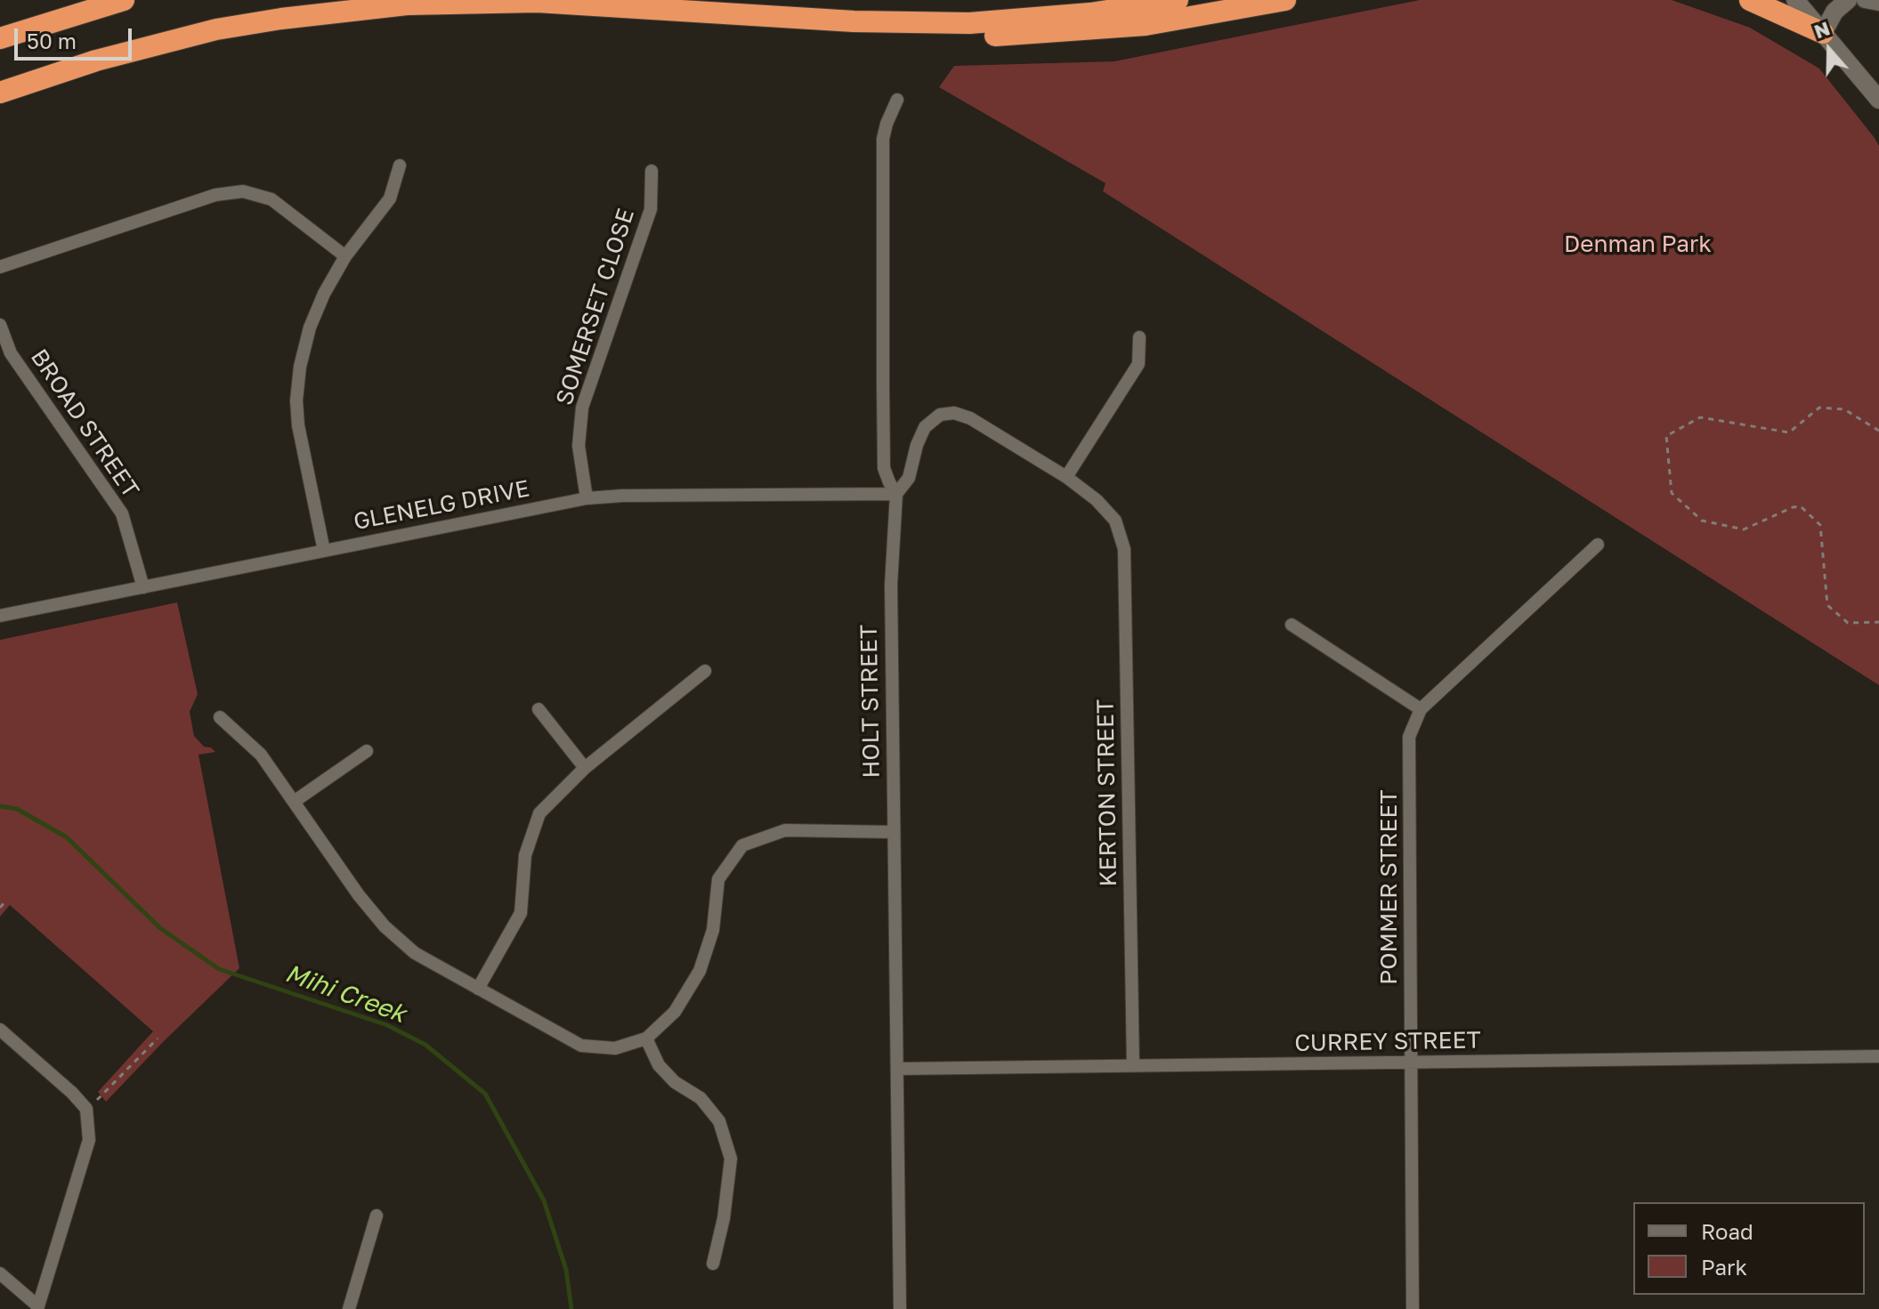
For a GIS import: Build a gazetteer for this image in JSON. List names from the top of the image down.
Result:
{
  "streets": {
    "street": [
      "SOMERSET CLOSE",
      "BROAD STREET",
      "GLENELG DRIVE",
      "HOLT STREET",
      "KERTON STREET",
      "POMMER STREET",
      "CURREY STREET"
    ]
  },
  "crossings": [
    ["SOMERSET CLOSE", "GLENELG DRIVE"],
    ["BROAD STREET", "GLENELG DRIVE"],
    ["GLENELG DRIVE", "HOLT STREET"],
    ["HOLT STREET", "CURREY STREET"],
    ["KERTON STREET", "CURREY STREET"],
    ["POMMER STREET", "CURREY STREET"]
  ],
  "water": ["Mihi Creek"],
  "parks": ["Denman Park"],
  "legend": ["Road", "Park"],
  "scale_bar": "50 m",
  "north": "top"
}
